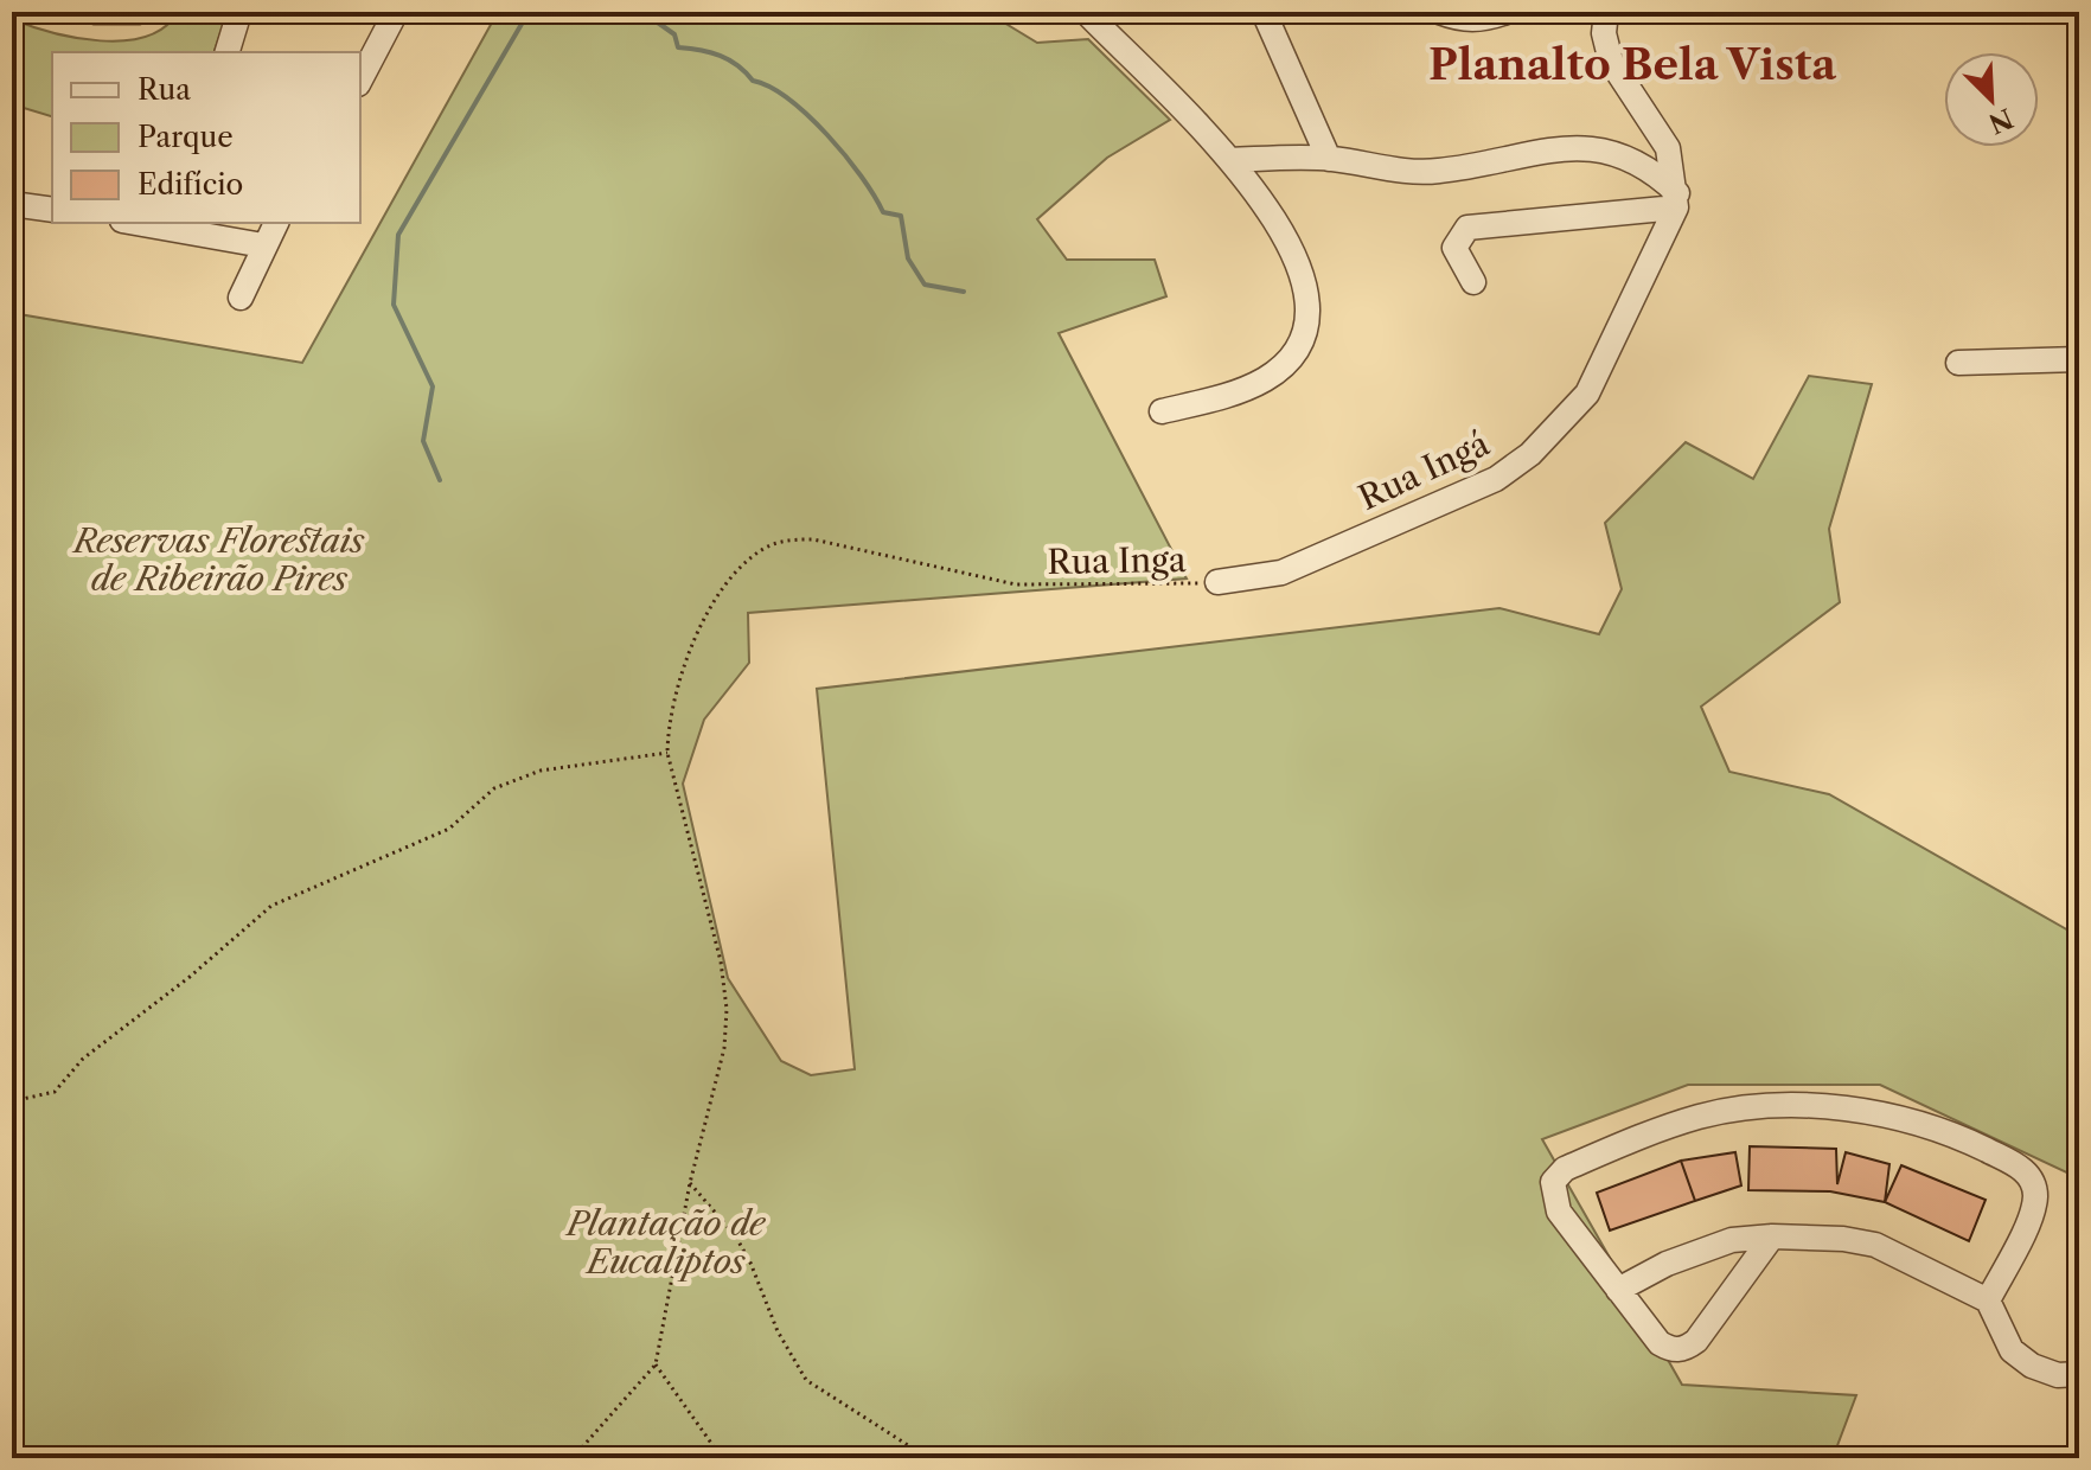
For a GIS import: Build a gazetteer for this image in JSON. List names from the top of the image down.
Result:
{
  "streets": {
    "street": ["Rua Ingá"],
    "path": ["Rua Inga"]
  },
  "crossings": [
    ["Rua Ingá", "Rua Inga"]
  ],
  "districts": ["Planalto Bela Vista"],
  "parks": ["Reservas Florestais de Ribeirão Pires", "Plantação de Eucaliptos"],
  "legend": ["Rua", "Parque", "Edifício"],
  "north": "bottom right"
}
